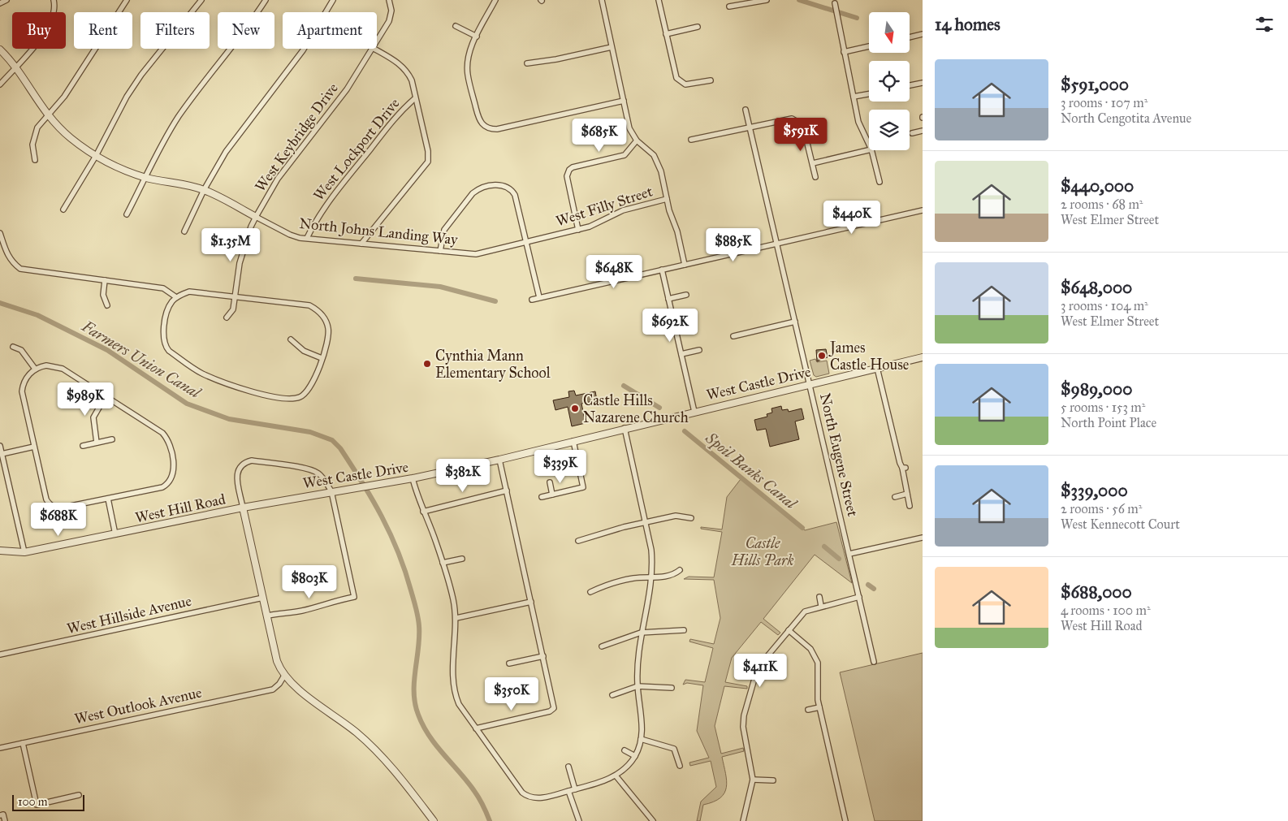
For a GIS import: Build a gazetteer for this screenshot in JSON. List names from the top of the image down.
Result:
{
  "streets": {
    "street": [
      "West Keybridge Drive",
      "West Lockport Drive",
      "West Filly Street",
      "North Johns Landing Way",
      "West Castle Drive",
      "North Eugene Street",
      "West Hill Road",
      "West Hillside Avenue",
      "West Outlook Avenue"
    ]
  },
  "crossings": [
    ["West Keybridge Drive", "North Johns Landing Way"],
    ["West Lockport Drive", "North Johns Landing Way"],
    ["West Filly Street", "North Johns Landing Way"],
    ["West Castle Drive", "North Eugene Street"],
    ["West Castle Drive", "West Hill Road"],
    ["West Hill Road", "West Hillside Avenue"],
    ["West Hill Road", "West Outlook Avenue"]
  ],
  "water": ["Farmers Union Canal", "Spoil Banks Canal"],
  "parks": ["Castle Hills Park"],
  "places": ["James Castle House", "Cynthia Mann Elementary School", "Castle Hills Nazarene Church"],
  "scale_bar": "100 m",
  "north": "bottom",
  "page": {
    "heading": "14 homes",
    "chip": [
      "Buy",
      "Rent",
      "Filters",
      "New",
      "Apartment"
    ],
    "list": [
      {
        "name": "$591,000",
        "note": "3 rooms · 107 m² · North Cengotita Avenue"
      },
      {
        "name": "$440,000",
        "note": "2 rooms · 68 m² · West Elmer Street"
      },
      {
        "name": "$648,000",
        "note": "3 rooms · 104 m² · West Elmer Street"
      },
      {
        "name": "$989,000",
        "note": "5 rooms · 153 m² · North Point Place"
      },
      {
        "name": "$339,000",
        "note": "2 rooms · 56 m² · West Kennecott Court"
      },
      {
        "name": "$688,000",
        "note": "4 rooms · 100 m² · West Hill Road"
      }
    ],
    "price": [
      "$591K",
      "$685K",
      "$440K",
      "$1.35M",
      "$885K",
      "$648K",
      "$692K",
      "$989K",
      "$339K",
      "$382K",
      "$688K",
      "$803K",
      "$411K",
      "$350K"
    ],
    "scale": "100 m"
  }
}
